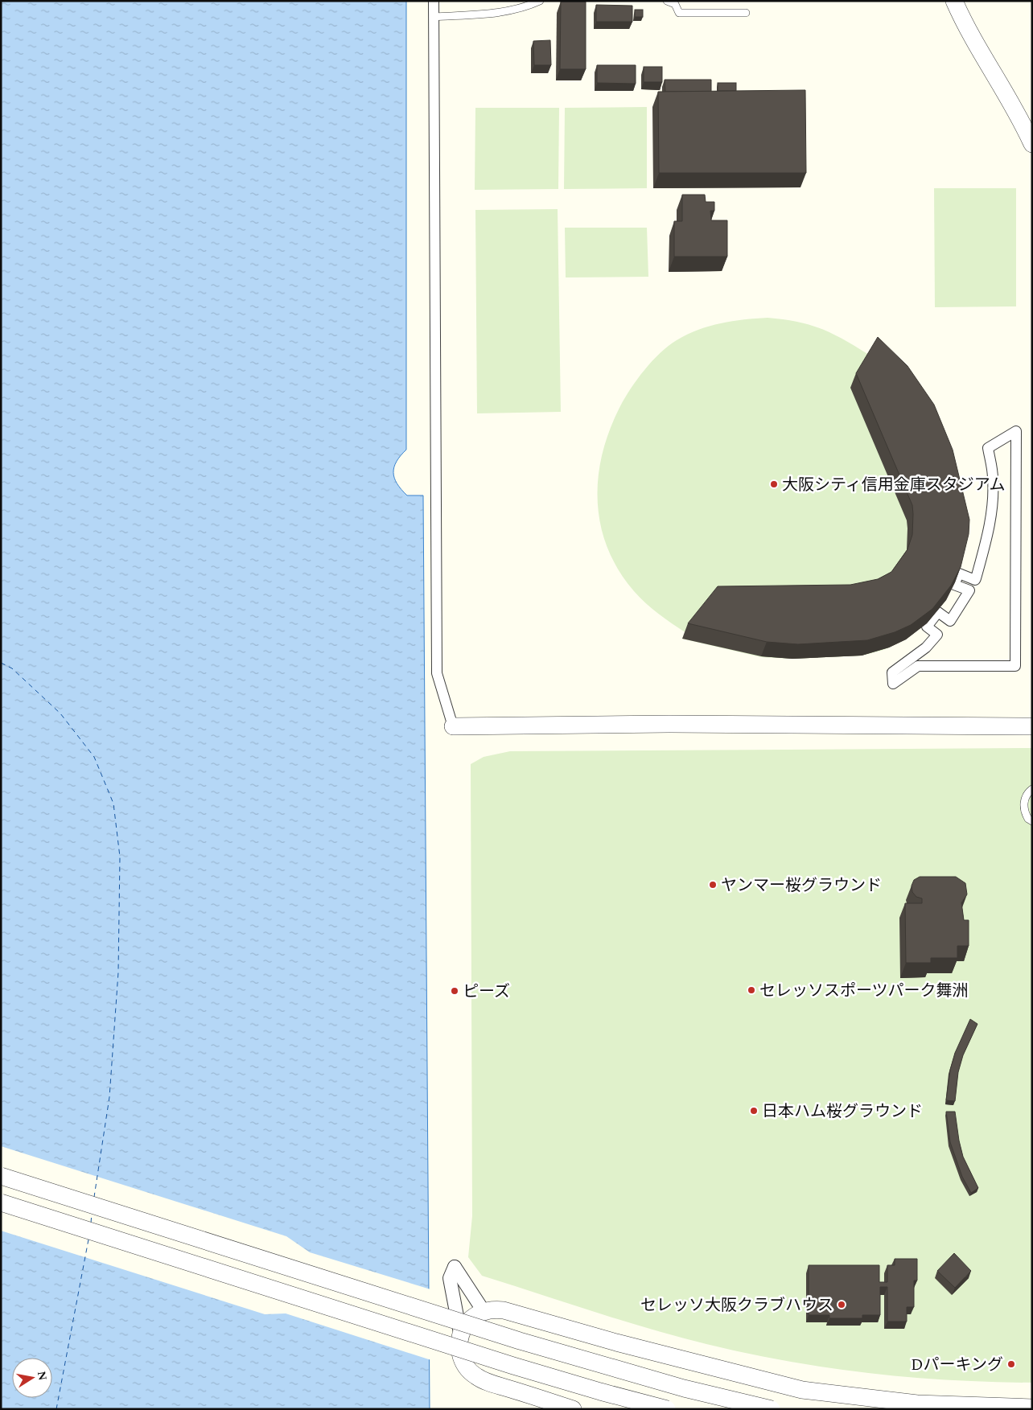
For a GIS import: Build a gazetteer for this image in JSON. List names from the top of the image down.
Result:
{
  "places": [
    "大阪シティ信用金庫スタジアム",
    "ヤンマー桜グラウンド",
    "セレッソスポーツパーク舞洲",
    "ピーズ",
    "日本ハム桜グラウンド",
    "セレッソ大阪クラブハウス",
    "Dパーキング"
  ],
  "north": "right"
}
